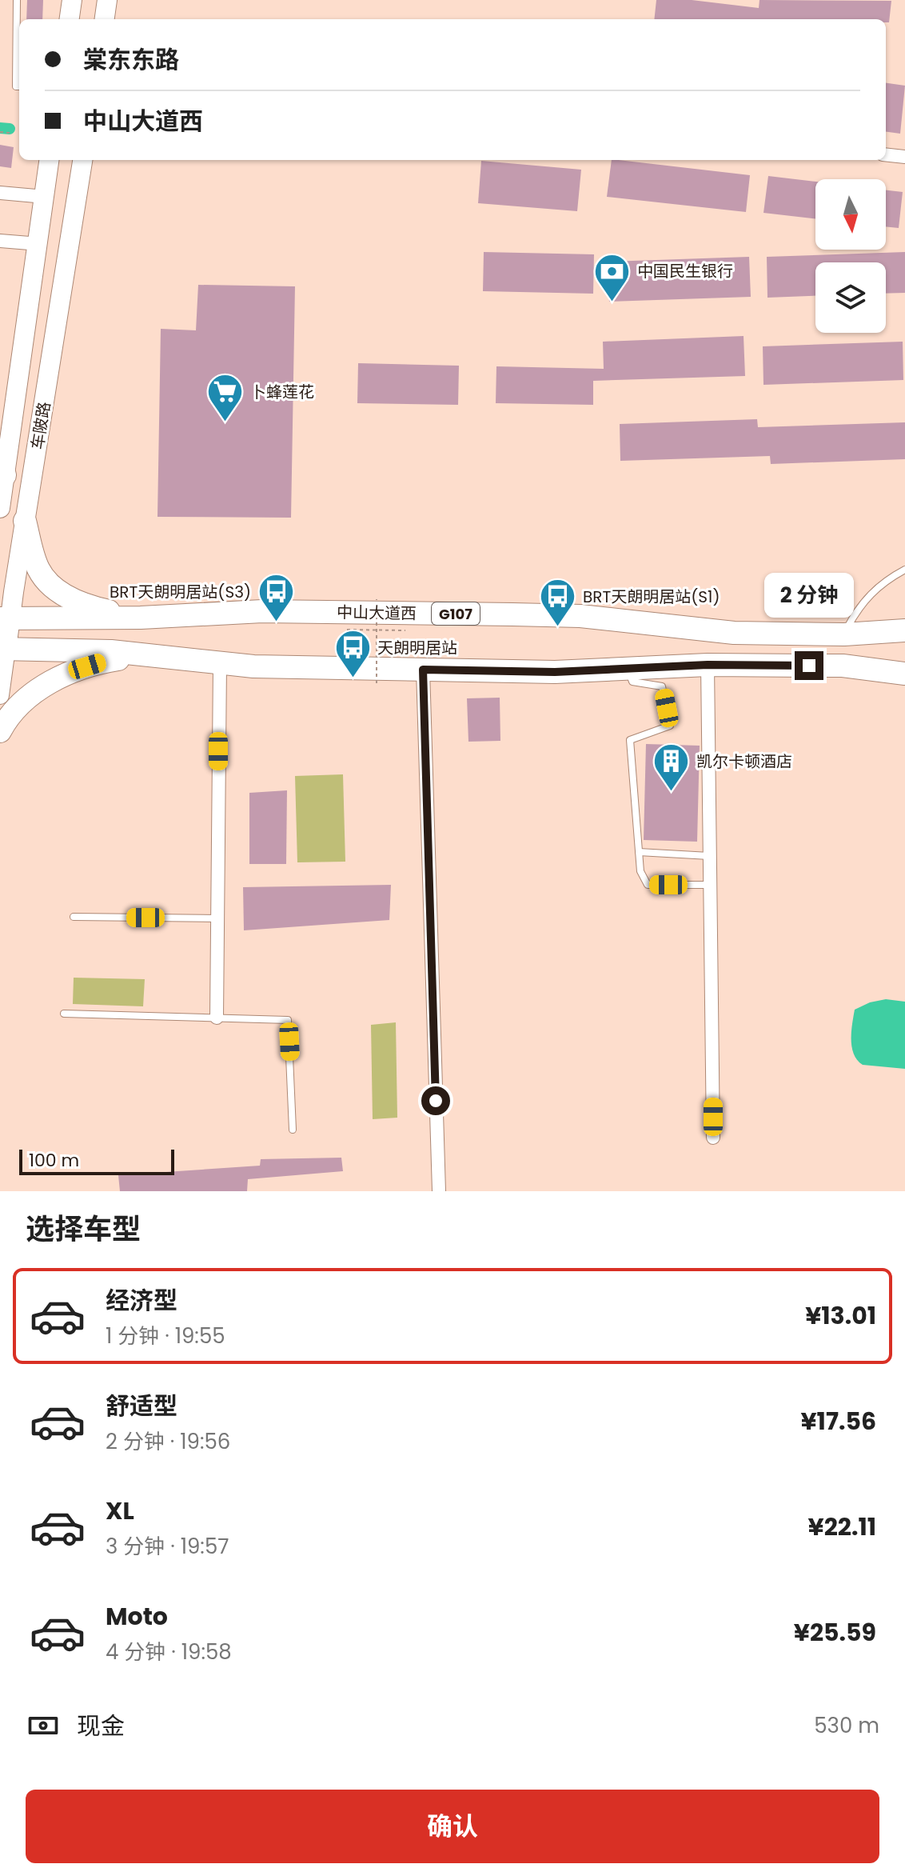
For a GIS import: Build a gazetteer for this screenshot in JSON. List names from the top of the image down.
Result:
{
  "streets": {
    "highway": ["中山大道西", "G107"],
    "main road": ["车陂路"]
  },
  "crossings": [
    ["车陂路", "中山大道西"]
  ],
  "places": {
    "bank": ["中国民生银行"],
    "supermarket": ["卜蜂莲花"],
    "bus stop": ["BRT天朗明居站(S3)", "BRT天朗明居站(S1)", "天朗明居站"],
    "building": ["凯尔卡顿酒店"]
  },
  "scale_bar": "100 m",
  "north": "bottom",
  "page": {
    "banner": ["棠东东路", "中山大道西"],
    "bubble": "2 分钟",
    "scale": "100 m",
    "heading": "选择车型",
    "list": [
      {
        "name": "经济型",
        "note": "1 分钟 · 19:55",
        "value": "¥13.01"
      },
      {
        "name": "舒适型",
        "note": "2 分钟 · 19:56",
        "value": "¥17.56"
      },
      {
        "name": "XL",
        "note": "3 分钟 · 19:57",
        "value": "¥22.11"
      },
      {
        "name": "Moto",
        "note": "4 分钟 · 19:58",
        "value": "¥25.59"
      }
    ],
    "pay": ["现金", "530 m"],
    "buttons": "确认"
  }
}
